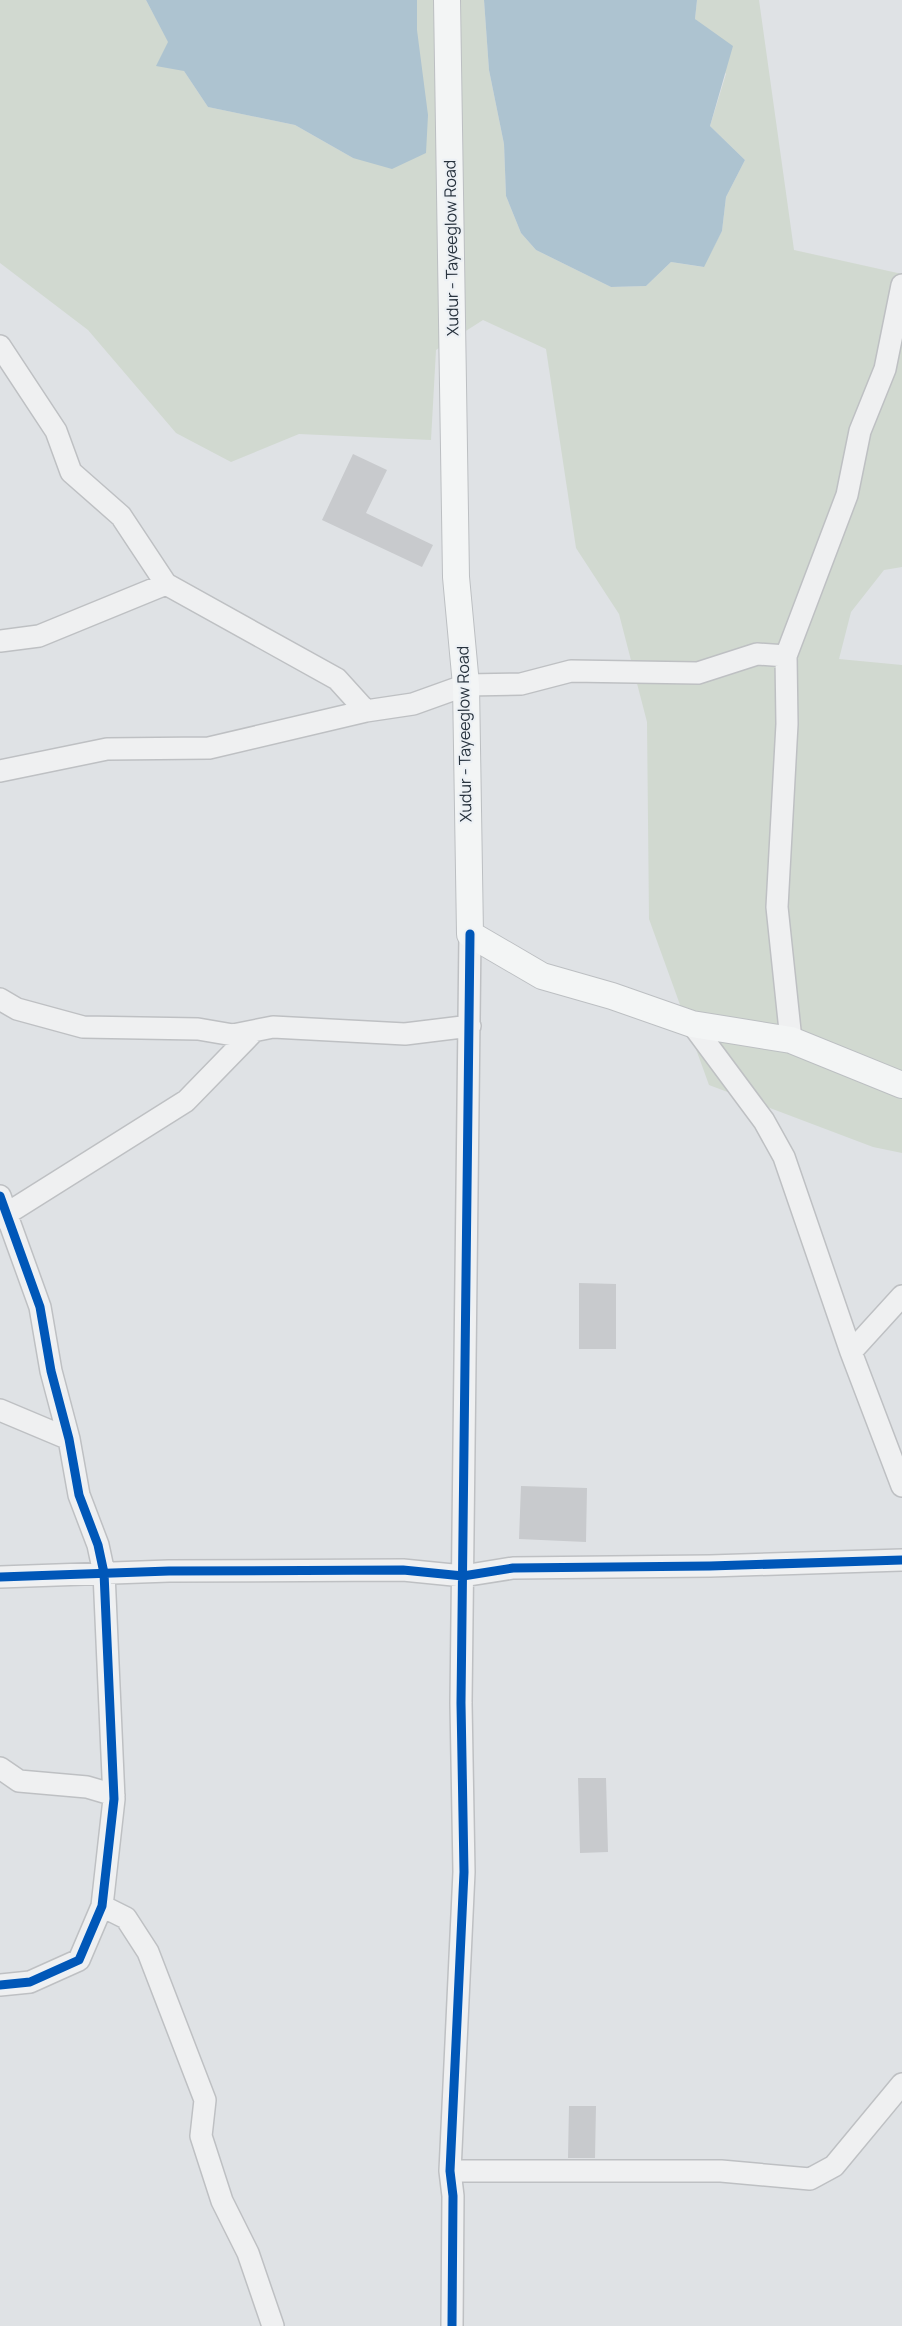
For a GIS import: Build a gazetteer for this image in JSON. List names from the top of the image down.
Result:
{
  "streets": {
    "main road": ["Xudur - Tayeeglow Road"]
  }
}
